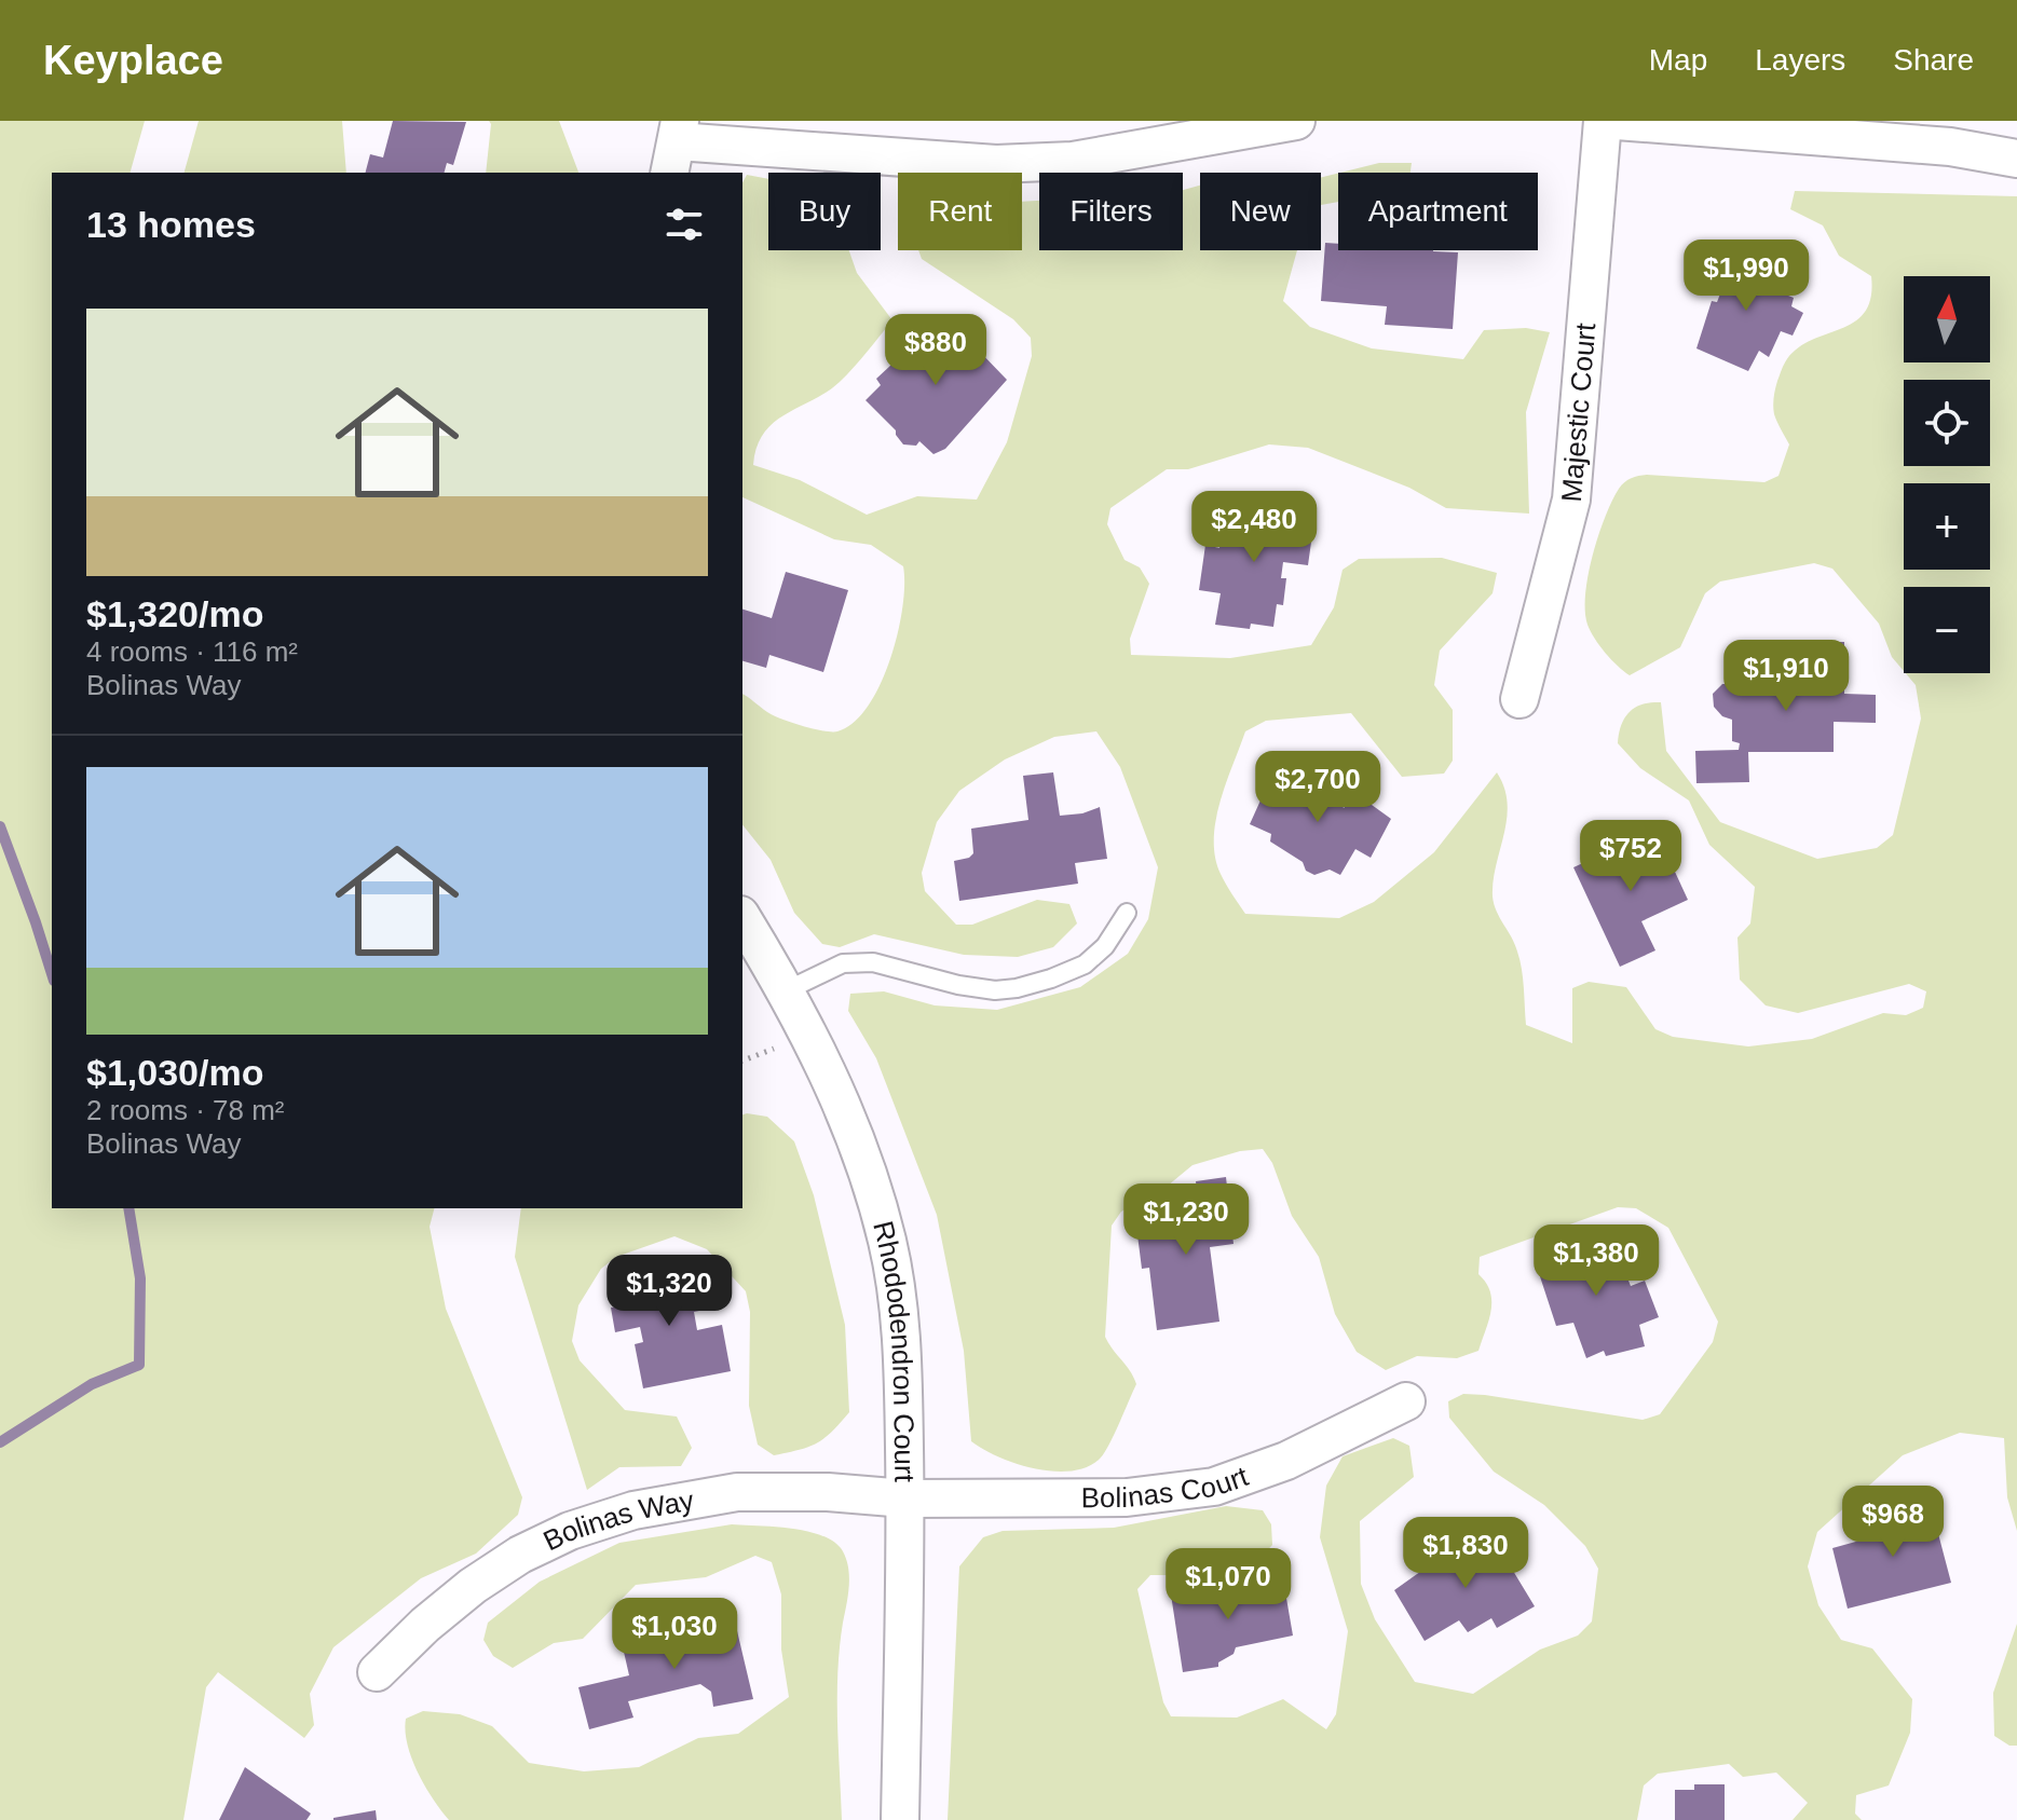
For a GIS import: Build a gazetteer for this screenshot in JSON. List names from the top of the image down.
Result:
{
  "streets": {
    "street": [
      "Majestic Court",
      "Rhododendron Court",
      "Bolinas Court",
      "Bolinas Way"
    ]
  },
  "crossings": [
    ["Rhododendron Court", "Bolinas Court"],
    ["Rhododendron Court", "Bolinas Way"],
    ["Bolinas Court", "Bolinas Way"]
  ],
  "north": "top",
  "page": {
    "header": "Keyplace",
    "nav": ["Map", "Layers", "Share"],
    "chip": [
      "Buy",
      "Rent",
      "Filters",
      "New",
      "Apartment"
    ],
    "heading": "13 homes",
    "price": [
      "$1,990",
      "$880",
      "$2,480",
      "$1,910",
      "$2,700",
      "$752",
      "$1,230",
      "$1,380",
      "$1,320",
      "$968",
      "$1,830",
      "$1,070",
      "$1,030"
    ],
    "map_buttons": ["+", "−"],
    "list": [
      {
        "name": "$1,320/mo",
        "note": "4 rooms · 116 m² · Bolinas Way"
      },
      {
        "name": "$1,030/mo",
        "note": "2 rooms · 78 m² · Bolinas Way"
      }
    ]
  }
}
